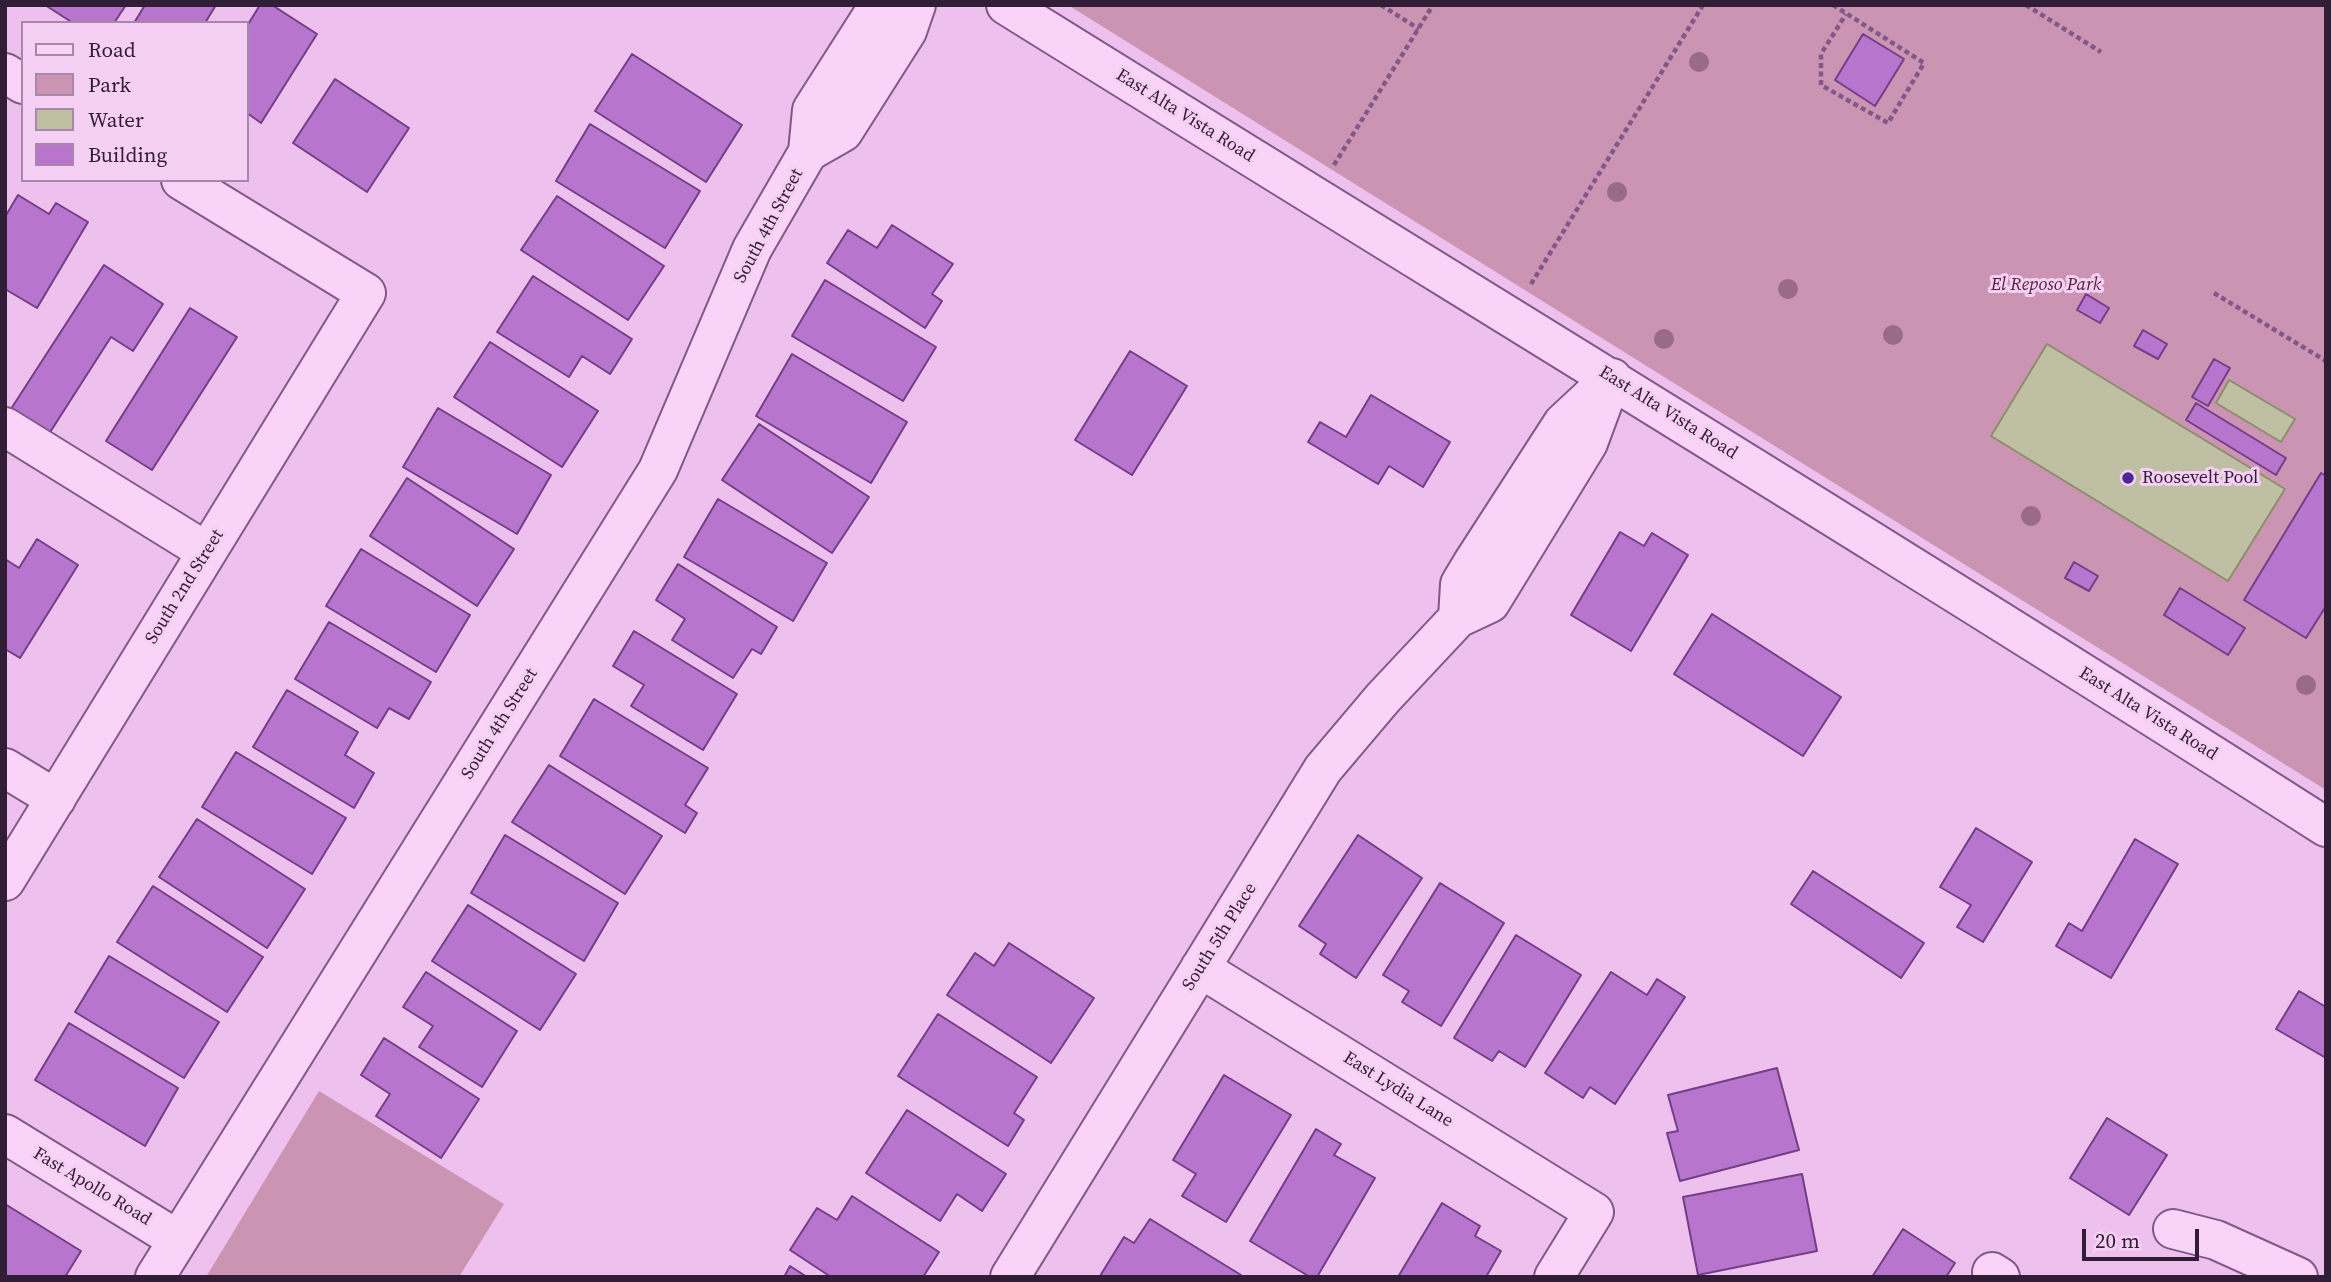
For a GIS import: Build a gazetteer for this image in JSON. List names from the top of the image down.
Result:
{
  "streets": {
    "street": [
      "East Alta Vista Road",
      "South 4th Street",
      "South 2nd Street",
      "South 5th Place",
      "East Lydia Lane",
      "Fast Apollo Road"
    ]
  },
  "crossings": [
    ["East Alta Vista Road", "South 5th Place"],
    ["South 4th Street", "Fast Apollo Road"],
    ["South 5th Place", "East Lydia Lane"]
  ],
  "parks": ["El Reposo Park"],
  "places": ["Roosevelt Pool"],
  "legend": [
    "Road",
    "Park",
    "Water",
    "Building"
  ],
  "scale_bar": "20 m"
}
